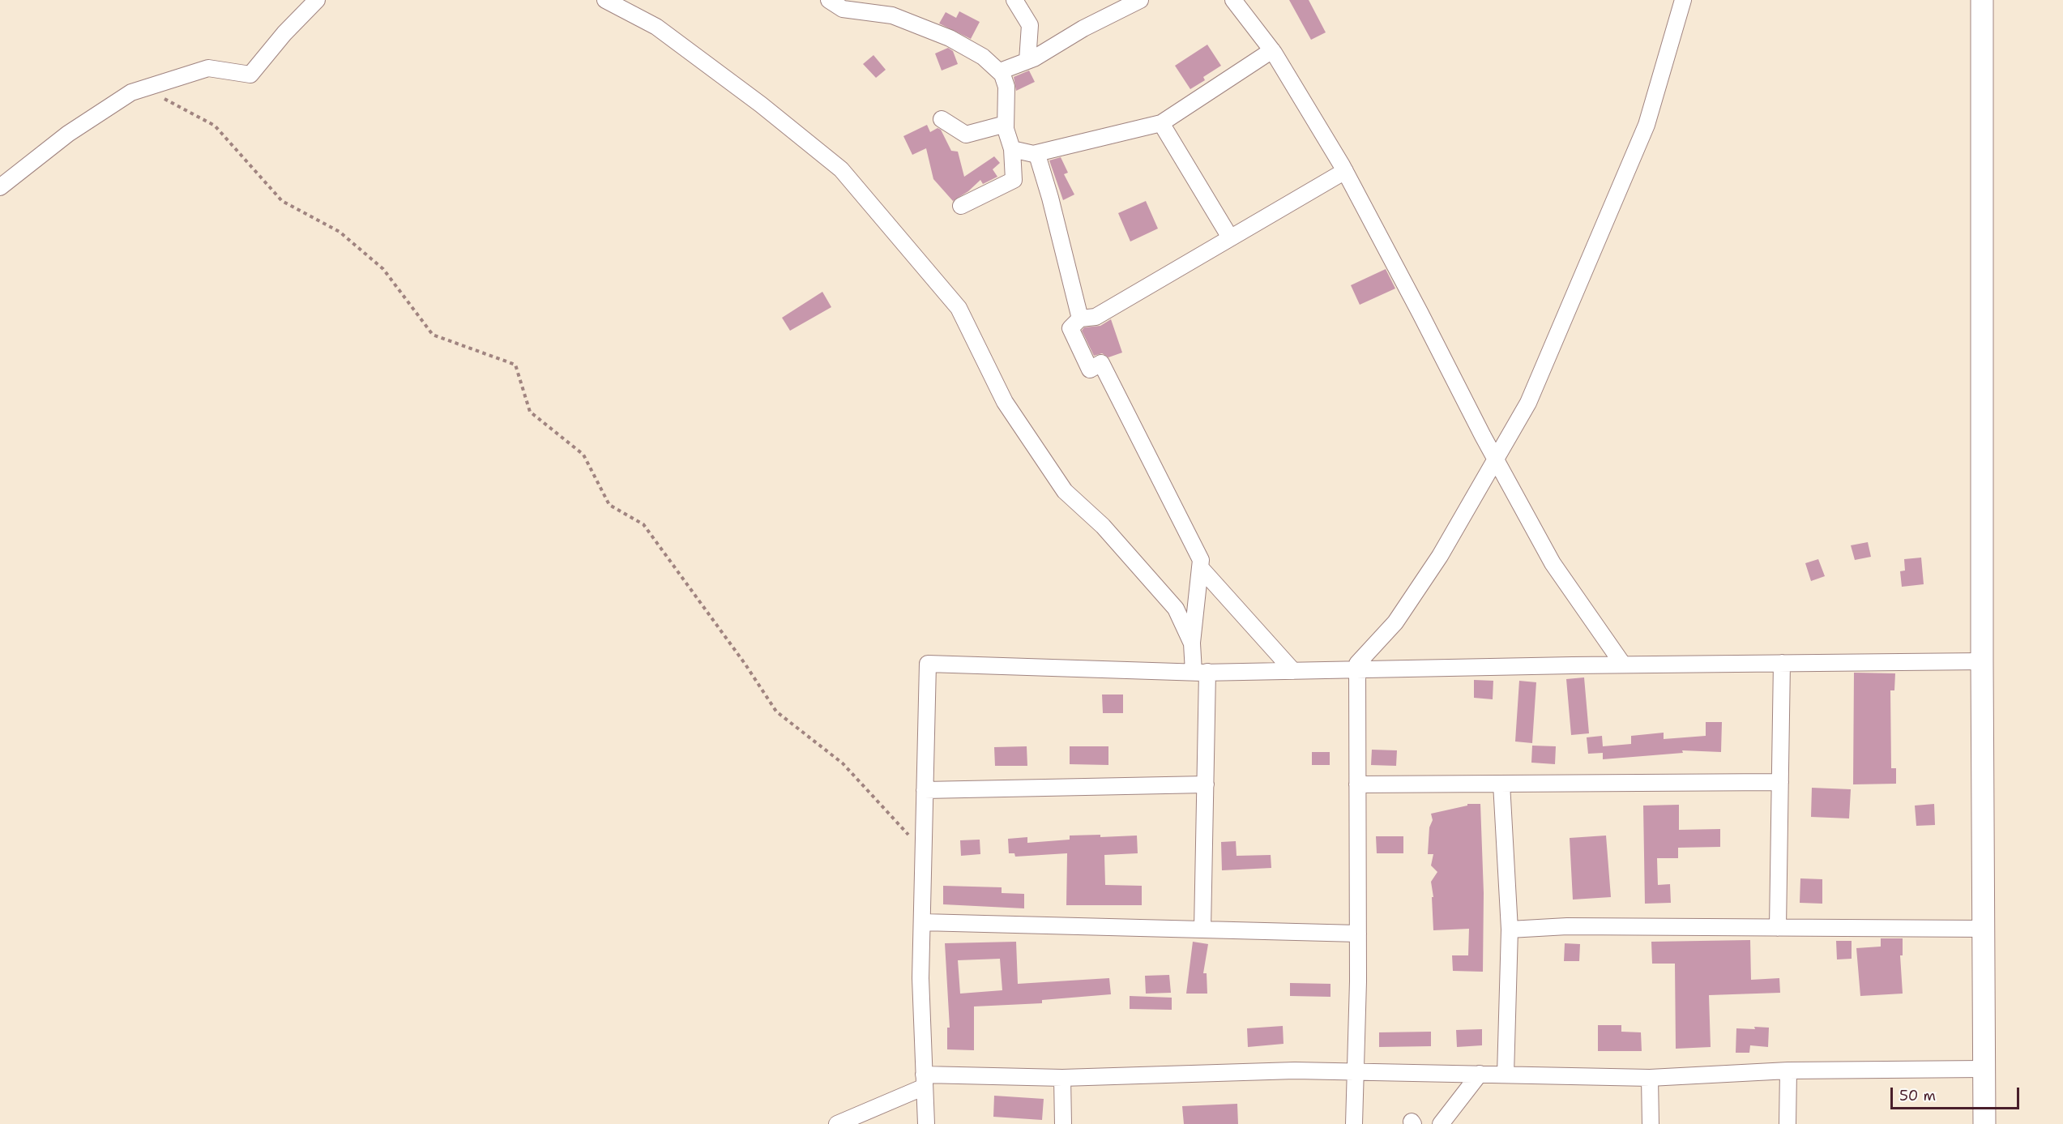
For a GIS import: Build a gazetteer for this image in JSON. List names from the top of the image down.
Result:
{
  "scale_bar": "50 m"
}
